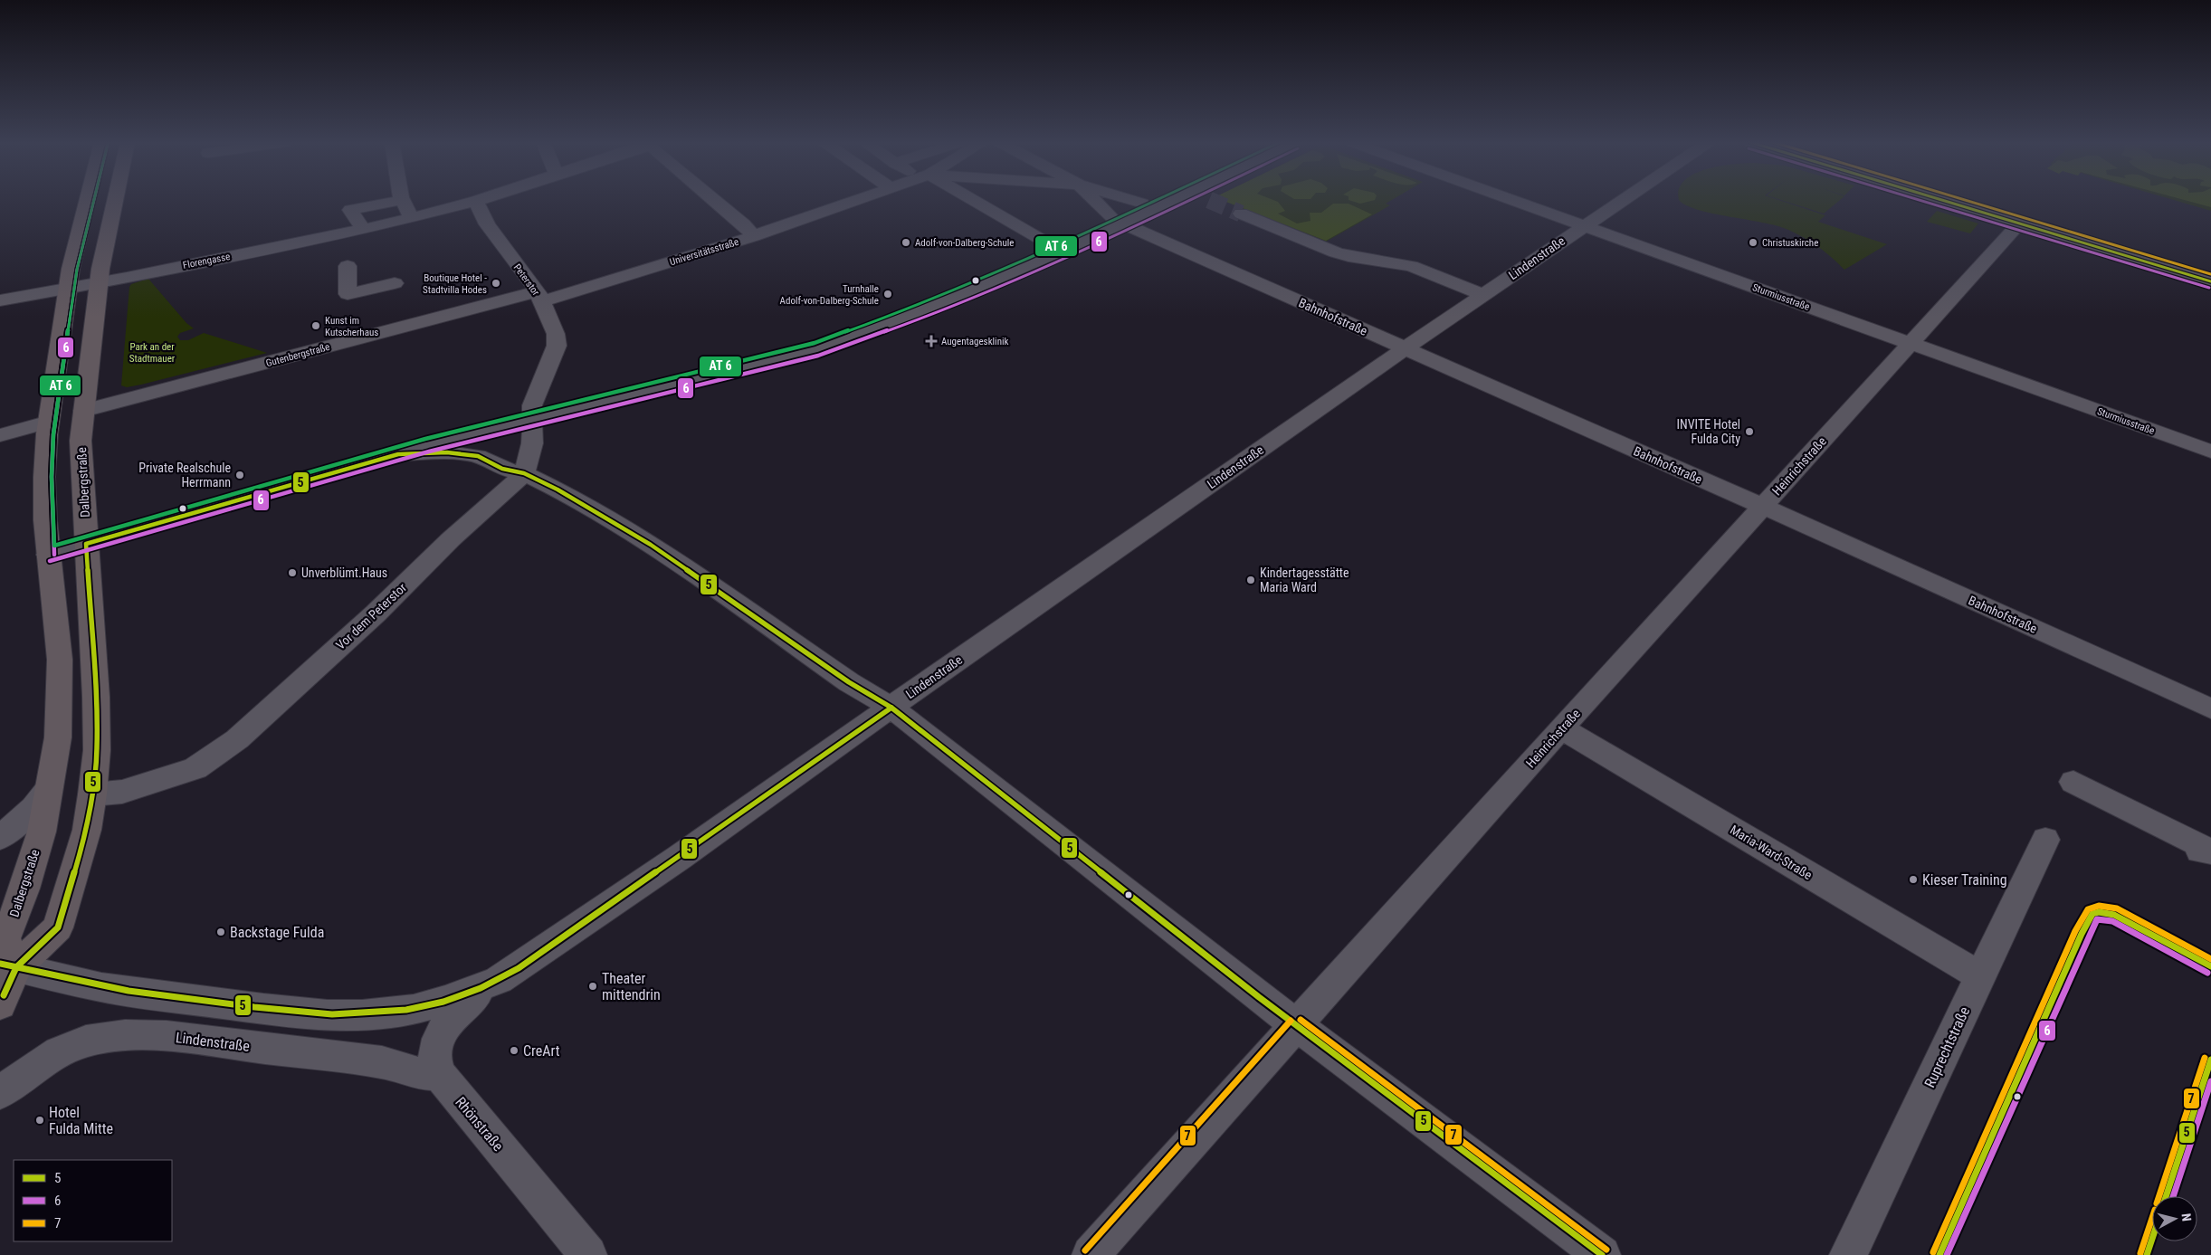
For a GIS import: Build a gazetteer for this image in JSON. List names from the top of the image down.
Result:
{
  "streets": {
    "main road": ["Dalbergstraße"],
    "street": [
      "Universitätsstraße",
      "Lindenstraße",
      "Florengasse",
      "Peterstor",
      "Sturmiusstraße",
      "Bahnhofstraße",
      "Gutenbergstraße",
      "Heinrichstraße",
      "Vor dem Peterstor",
      "Maria-Ward-Straße",
      "Ruprechtstraße",
      "Rhönstraße"
    ]
  },
  "crossings": [
    ["Universitätsstraße", "Peterstor"],
    ["Universitätsstraße", "Gutenbergstraße"],
    ["Lindenstraße", "Sturmiusstraße"],
    ["Lindenstraße", "Bahnhofstraße"],
    ["Lindenstraße", "Dalbergstraße"],
    ["Lindenstraße", "Rhönstraße"],
    ["Florengasse", "Dalbergstraße"],
    ["Peterstor", "Gutenbergstraße"],
    ["Peterstor", "Vor dem Peterstor"],
    ["Sturmiusstraße", "Heinrichstraße"],
    ["Bahnhofstraße", "Heinrichstraße"],
    ["Gutenbergstraße", "Dalbergstraße"],
    ["Heinrichstraße", "Maria-Ward-Straße"],
    ["Dalbergstraße", "Vor dem Peterstor"],
    ["Maria-Ward-Straße", "Ruprechtstraße"]
  ],
  "parks": ["Park an der Stadtmauer"],
  "places": {
    "other": [
      "Adolf-von-Dalberg-Schule",
      "Christuskirche",
      "Boutique Hotel - Stadtvilla Hodes",
      "Turnhalle Adolf-von-Dalberg-Schule",
      "Kunst im Kutscherhaus",
      "INVITE Hotel Fulda City",
      "Private Realschule Herrmann",
      "Unverblümt.Haus",
      "Kindertagesstätte Maria Ward",
      "Kieser Training",
      "Backstage Fulda",
      "Theater mittendrin",
      "CreArt",
      "Hotel Fulda Mitte"
    ],
    "health": ["Augentagesklinik"]
  },
  "lines": ["transit line 5", "transit line 6", "transit line 7"],
  "legend": ["5", "6", "7"],
  "north": "right"
}
